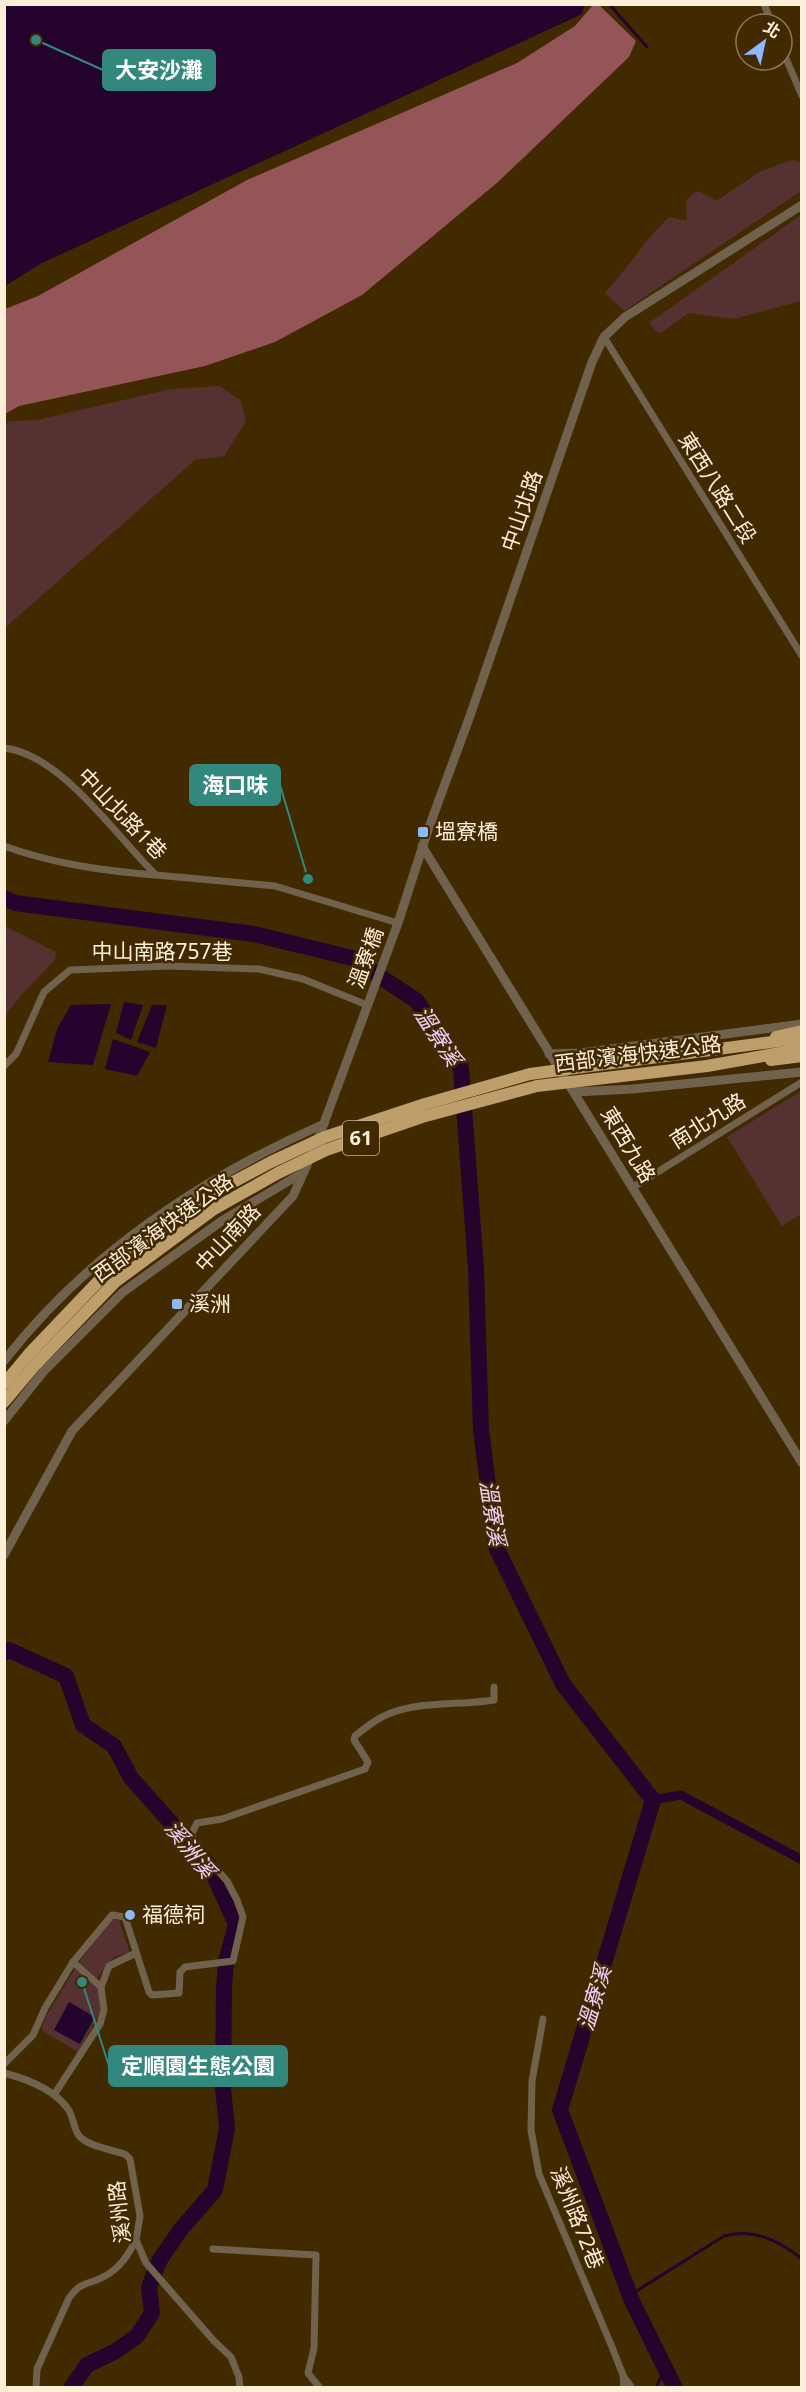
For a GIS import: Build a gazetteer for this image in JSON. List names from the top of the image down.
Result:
{
  "streets": {
    "highway": ["西部濱海快速公路", "61"],
    "street": [
      "東西八路二段",
      "中山北路",
      "中山北路1巷",
      "中山南路757巷",
      "溫寮橋",
      "南北九路",
      "東西九路",
      "中山南路",
      "溪州路",
      "溪州路72巷"
    ]
  },
  "crossings": [
    ["東西八路二段", "中山北路"],
    ["中山北路", "中山北路1巷"],
    ["中山北路", "溫寮橋"],
    ["中山北路", "東西九路"],
    ["中山北路1巷", "溫寮橋"],
    ["中山南路757巷", "溫寮橋"],
    ["中山南路757巷", "中山南路"],
    ["溫寮橋", "中山南路"],
    ["南北九路", "東西九路"]
  ],
  "water": ["溫寮溪", "溪洲溪"],
  "places": {
    "other": [
      "大安沙灘",
      "海口味",
      "福德祠",
      "定順園生態公園"
    ],
    "transit": ["塭寮橋", "溪洲"]
  },
  "north": "top right"
}
